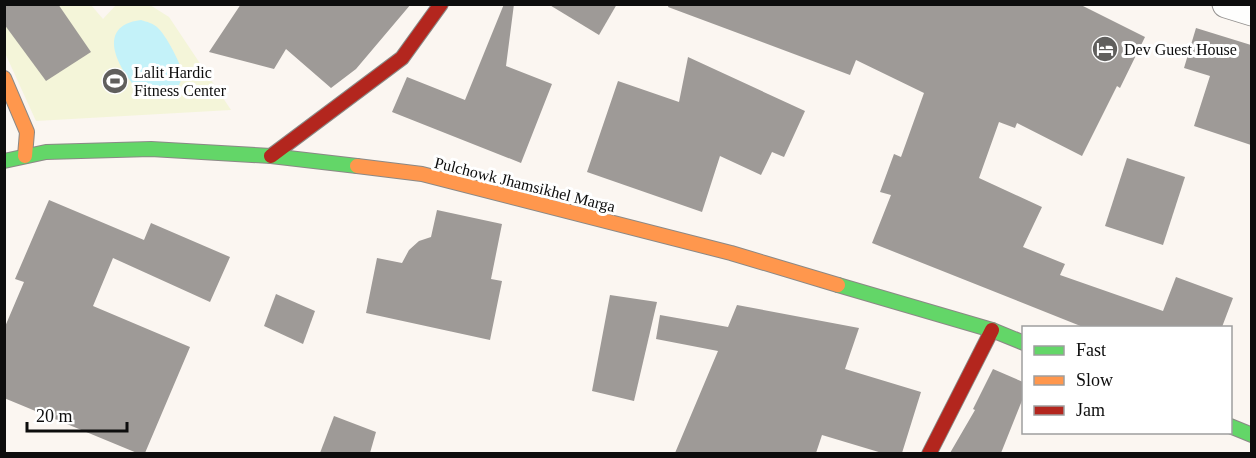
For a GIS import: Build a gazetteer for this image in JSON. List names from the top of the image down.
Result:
{
  "streets": {
    "main road": ["Pulchowk Jhamsikhel Marga"]
  },
  "places": {
    "hotel": ["Dev Guest House"],
    "sports": ["Lalit Hardic Fitness Center"]
  },
  "legend": ["Fast", "Slow", "Jam"],
  "scale_bar": "20 m"
}
